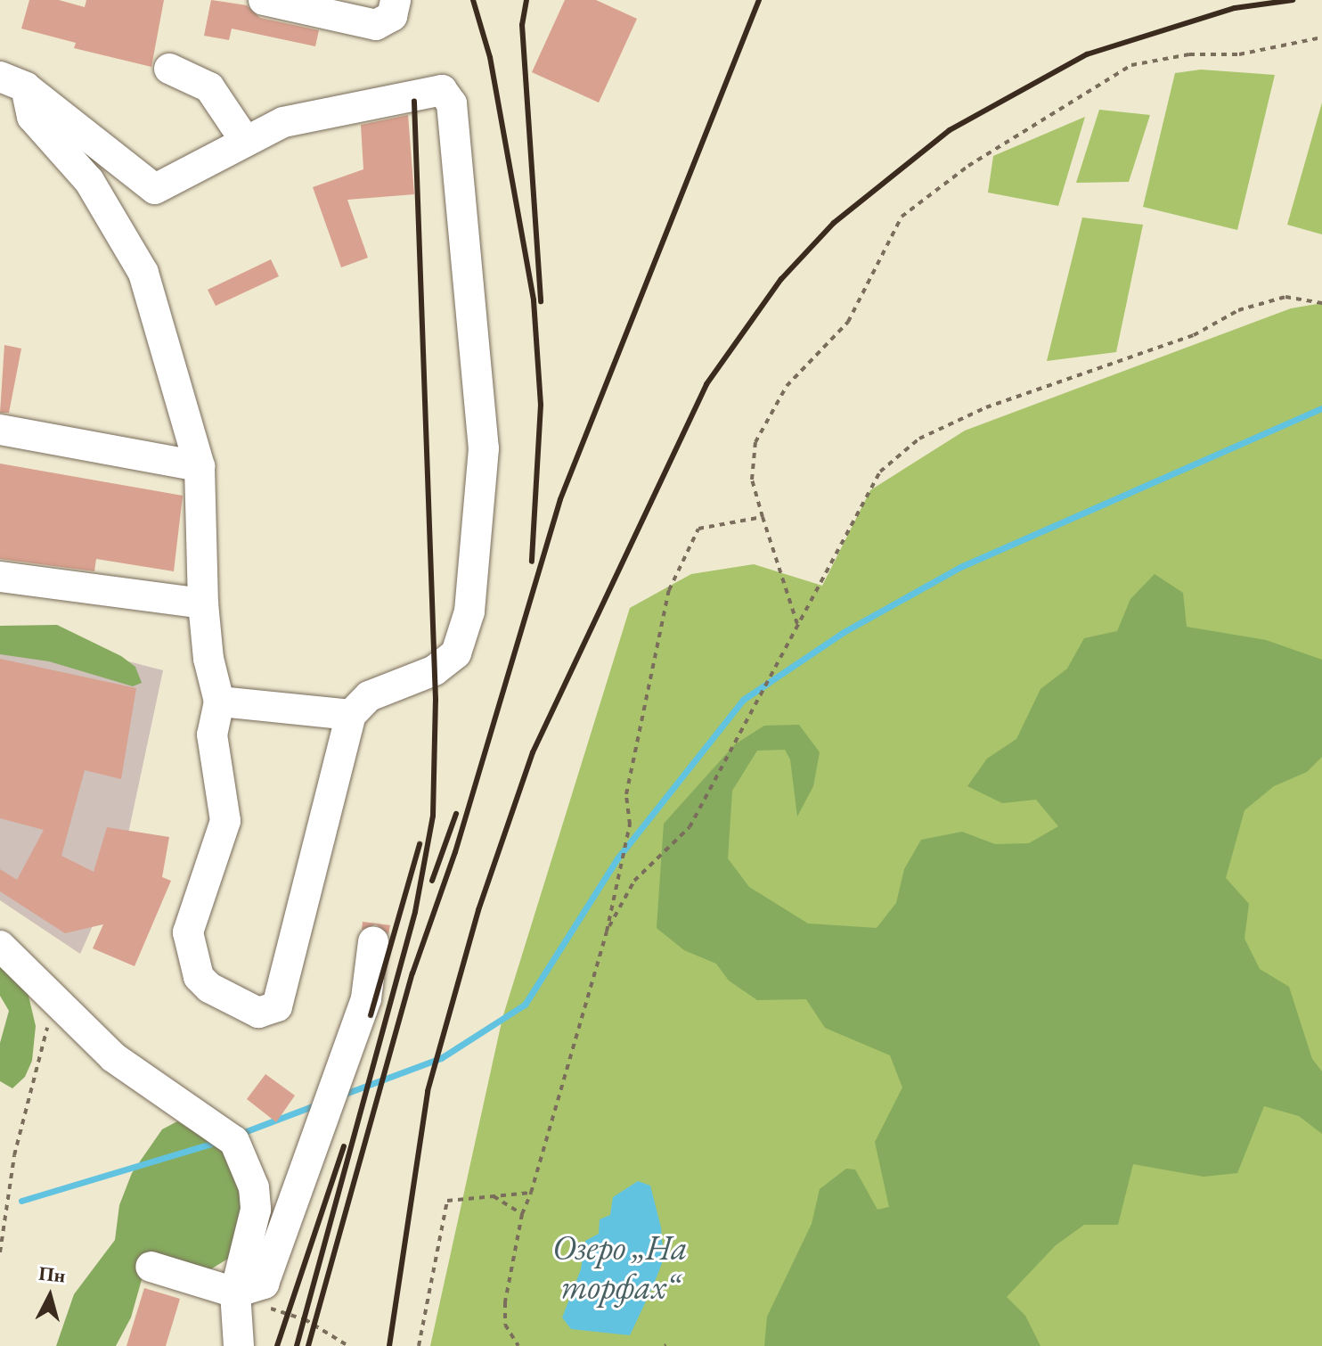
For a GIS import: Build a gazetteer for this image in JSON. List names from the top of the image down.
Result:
{
  "water": ["Озеро „На торфах“"],
  "north": "top"
}
